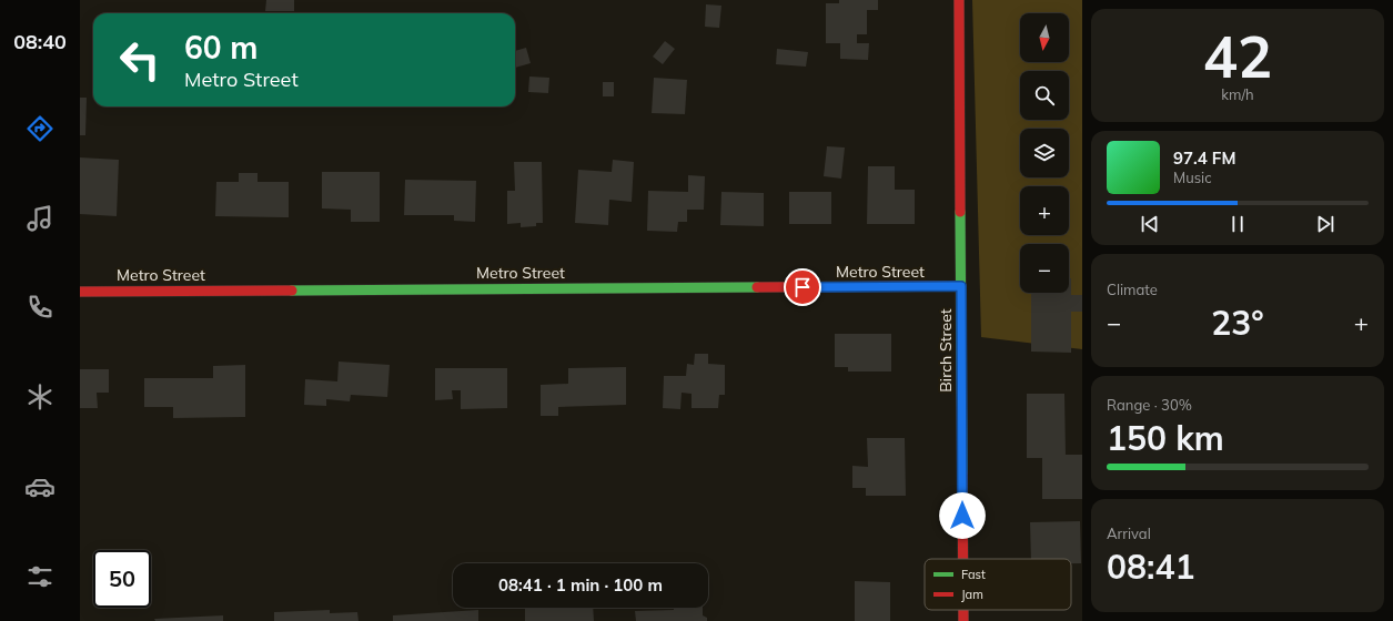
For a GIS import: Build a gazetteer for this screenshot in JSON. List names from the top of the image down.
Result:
{
  "streets": {
    "street": ["Metro Street", "Birch Street"]
  },
  "crossings": [
    ["Metro Street", "Birch Street"]
  ],
  "legend": ["Fast", "Jam"],
  "north": "bottom",
  "page": {
    "tabs": "08:40",
    "tile": [
      ["42", "km/h"],
      "Climate",
      ["Range · 30%", "150 km"],
      ["Arrival", "08:41"]
    ],
    "map_buttons": ["+", "−"],
    "turn": ["60 m", "Metro Street"],
    "song": ["97.4 FM", "Music"],
    "heat": ["−", "23°", "+"],
    "limit": "50",
    "trip": "08:41 · 1 min · 100 m"
  }
}
